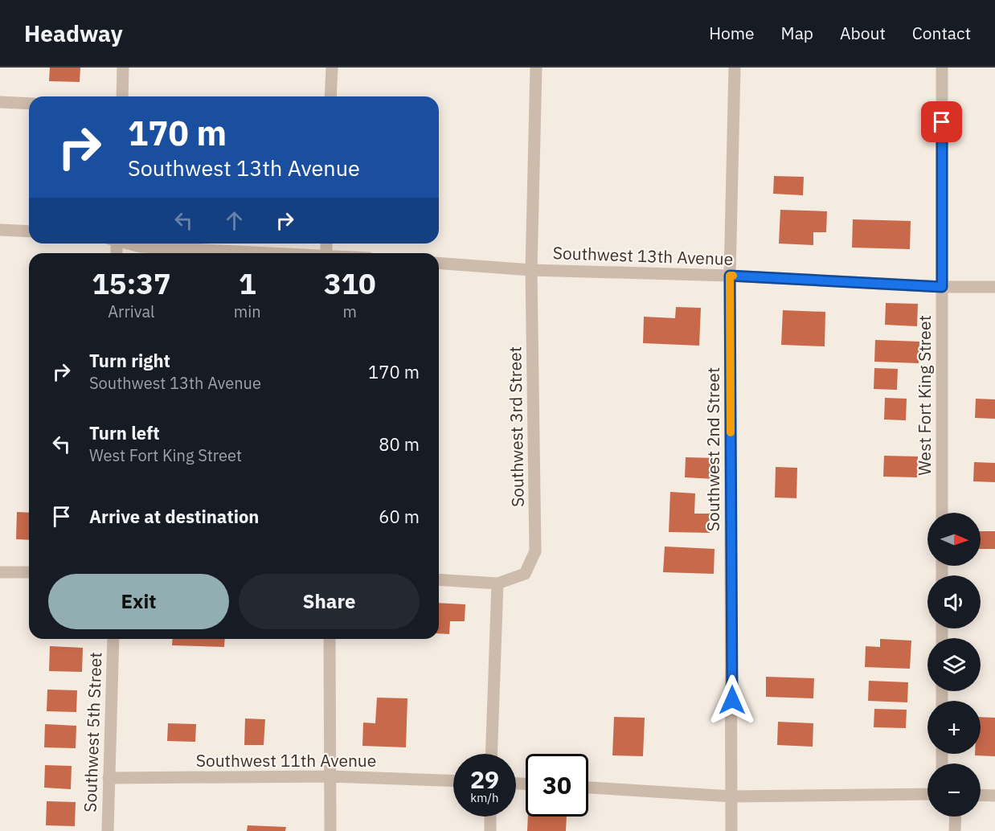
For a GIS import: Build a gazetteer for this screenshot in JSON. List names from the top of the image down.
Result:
{
  "streets": {
    "street": [
      "Southwest 13th Avenue",
      "West Fort King Street",
      "Southwest 3rd Street",
      "Southwest 2nd Street",
      "Southwest 5th Street",
      "Southwest 11th Avenue"
    ]
  },
  "crossings": [
    ["Southwest 13th Avenue", "West Fort King Street"],
    ["Southwest 13th Avenue", "Southwest 3rd Street"],
    ["Southwest 13th Avenue", "Southwest 2nd Street"],
    ["Southwest 5th Street", "Southwest 11th Avenue"]
  ],
  "north": "right",
  "page": {
    "header": "Headway",
    "nav": [
      "Home",
      "Map",
      "About",
      "Contact"
    ],
    "turn": ["170 m", "Southwest 13th Avenue"],
    "eta": [
      "15:37",
      "Arrival",
      "1",
      "min",
      "310",
      "m"
    ],
    "list": [
      {
        "name": "Turn right",
        "note": "Southwest 13th Avenue",
        "value": "170 m"
      },
      {
        "name": "Turn left",
        "note": "West Fort King Street",
        "value": "80 m"
      },
      {
        "name": "Arrive at destination",
        "value": "60 m"
      }
    ],
    "map_buttons": ["+", "−"],
    "buttons": ["Exit", "Share"],
    "speed": "29 km/h",
    "limit": "30"
  }
}
